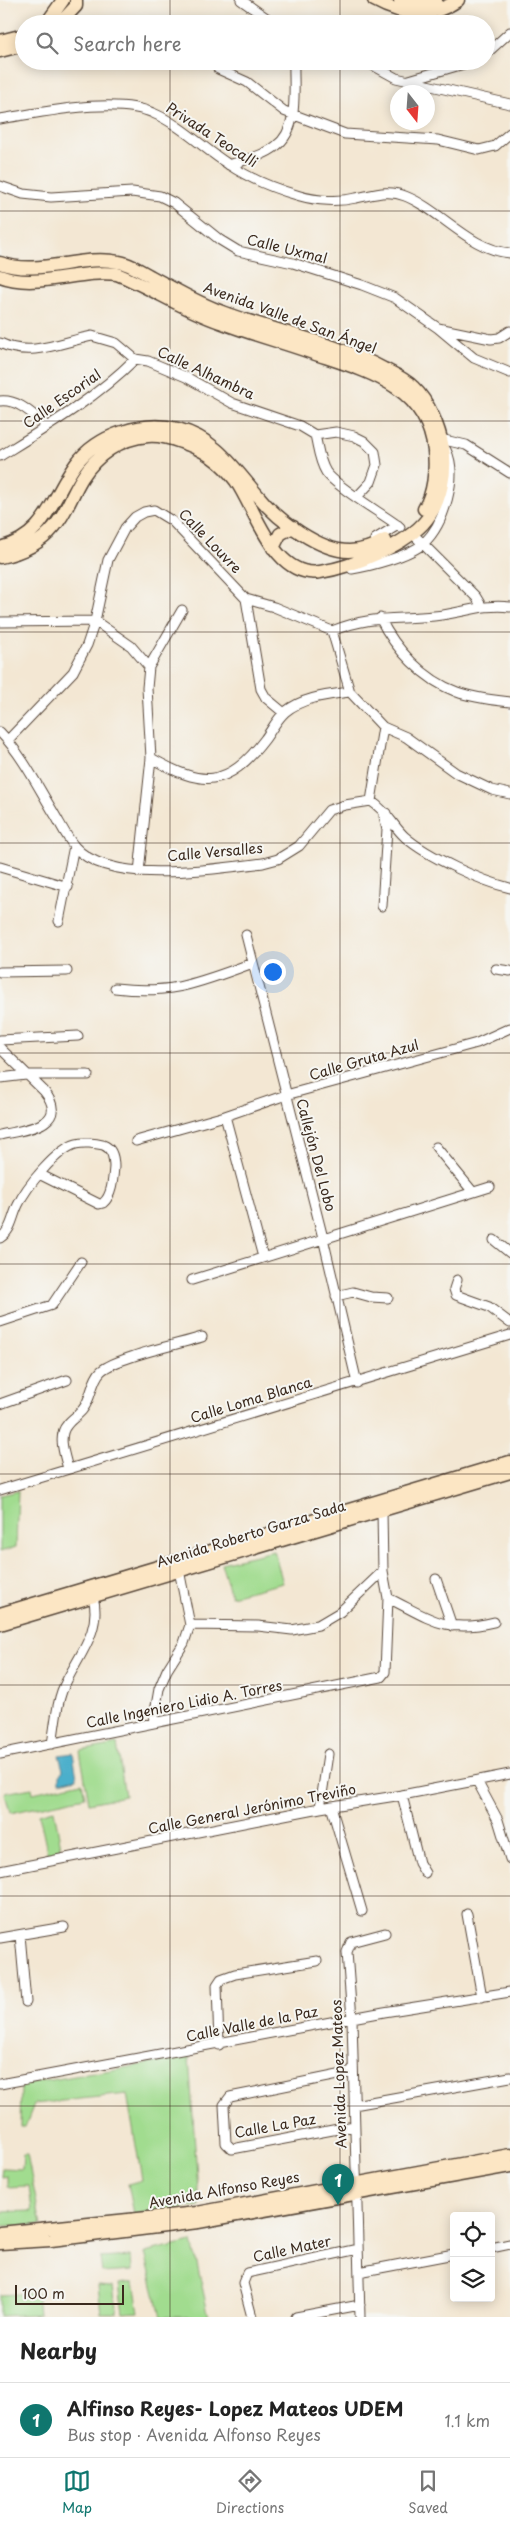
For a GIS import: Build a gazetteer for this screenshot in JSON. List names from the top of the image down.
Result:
{
  "streets": {
    "street": [
      "Privada Teocalli",
      "Calle Uxmal",
      "Avenida Valle de San Ángel",
      "Calle Alhambra",
      "Calle Escorial",
      "Calle Louvre",
      "Calle Versalles",
      "Calle Gruta Azul",
      "Callejón Del Lobo",
      "Calle Loma Blanca",
      "Avenida Roberto Garza Sada",
      "Calle Ingeniero Lidio A. Torres",
      "Calle General Jerónimo Treviño",
      "Calle Valle de la Paz",
      "Avenida Lopez Mateos",
      "Calle La Paz",
      "Avenida Alfonso Reyes",
      "Calle Mater"
    ]
  },
  "crossings": [
    ["Calle Alhambra", "Calle Escorial"],
    ["Calle Louvre", "Calle Versalles"],
    ["Calle Gruta Azul", "Callejón Del Lobo"],
    ["Callejón Del Lobo", "Calle Loma Blanca"],
    ["Calle Valle de la Paz", "Avenida Lopez Mateos"],
    ["Avenida Lopez Mateos", "Calle La Paz"],
    ["Avenida Lopez Mateos", "Avenida Alfonso Reyes"],
    ["Avenida Lopez Mateos", "Calle Mater"]
  ],
  "scale_bar": "100 m",
  "north": "bottom",
  "page": {
    "search": "Search here",
    "pins": "1",
    "scale": "100 m",
    "heading": "Nearby",
    "list": [
      {
        "mark": "1",
        "name": "Alfinso Reyes- Lopez Mateos UDEM",
        "note": "Bus stop · Avenida Alfonso Reyes",
        "value": "1.1 km"
      }
    ],
    "nav": ["Map", "Directions", "Saved"]
  }
}
